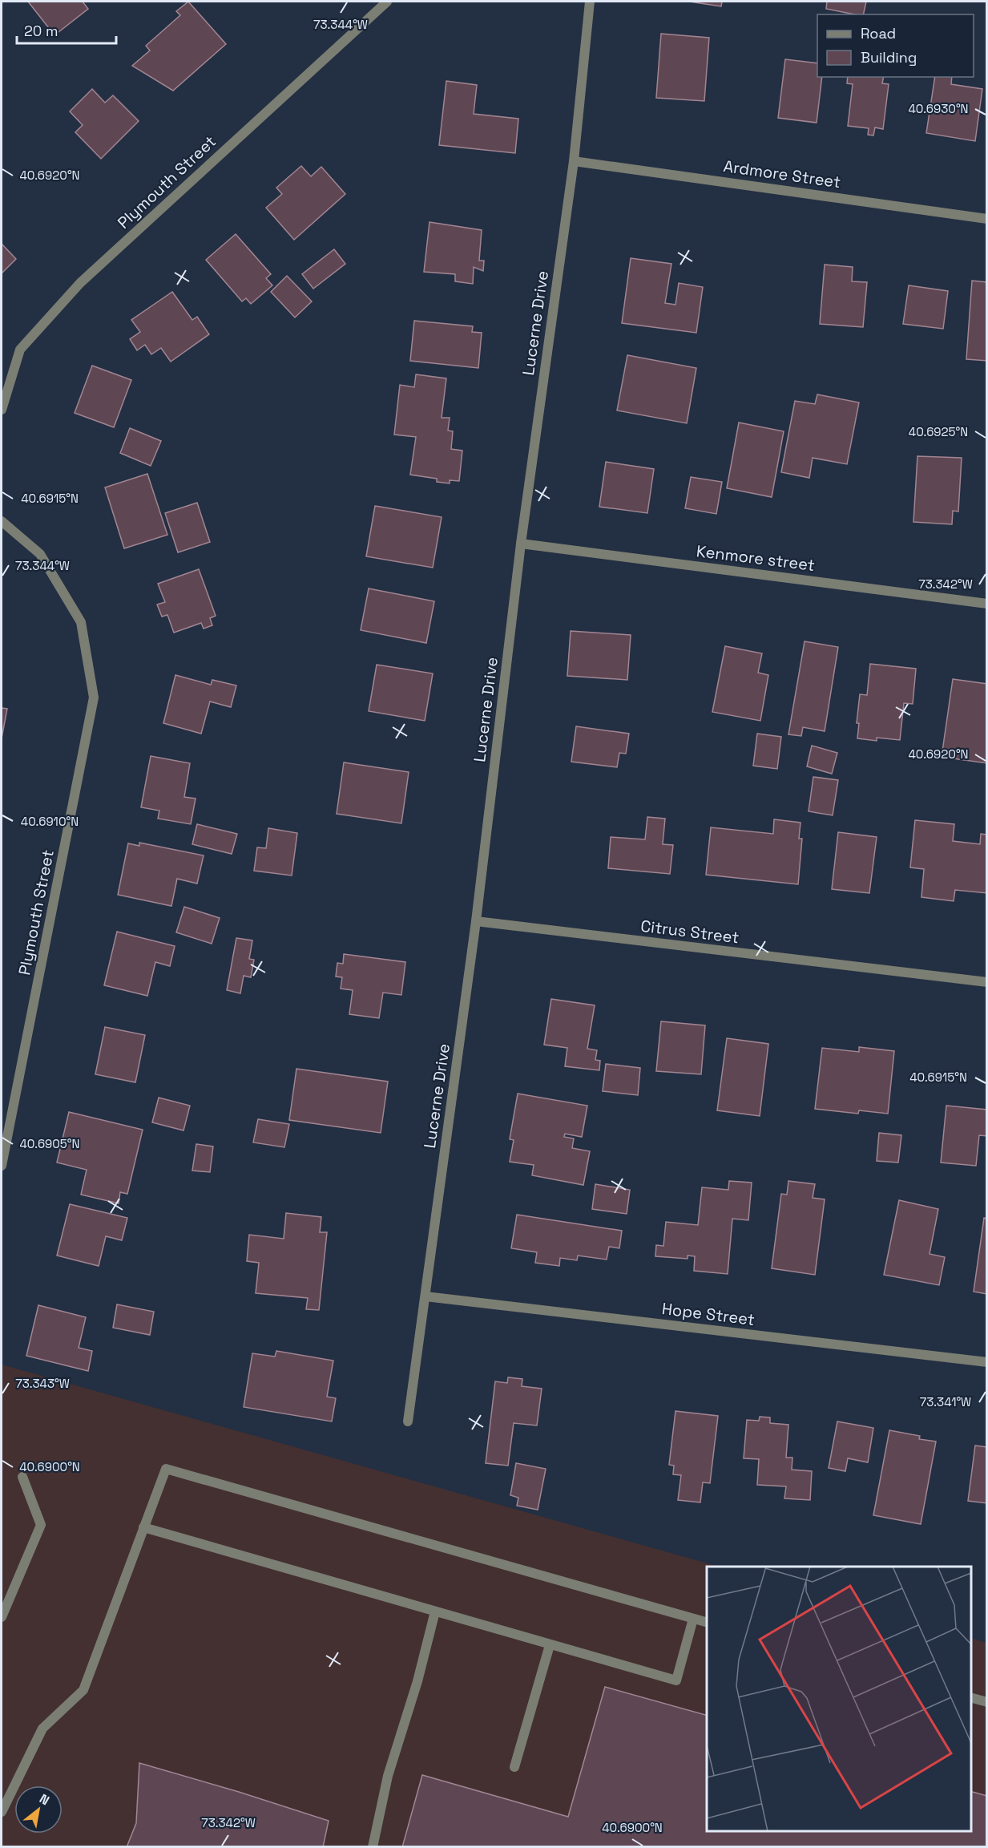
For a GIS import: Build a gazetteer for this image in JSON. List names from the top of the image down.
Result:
{
  "streets": {
    "street": [
      "Ardmore Street",
      "Plymouth Street",
      "Lucerne Drive",
      "Kenmore street",
      "Citrus Street",
      "Hope Street"
    ]
  },
  "crossings": [
    ["Ardmore Street", "Lucerne Drive"],
    ["Lucerne Drive", "Kenmore street"],
    ["Lucerne Drive", "Citrus Street"],
    ["Lucerne Drive", "Hope Street"]
  ],
  "legend": ["Road", "Building"],
  "scale_bar": "20 m",
  "north": "top right",
  "coordinates": [
    "73.344°W",
    "40.6930°N",
    "40.6920°N",
    "40.6925°N",
    "40.6915°N",
    "73.342°W",
    "40.6910°N",
    "40.6905°N",
    "73.343°W",
    "73.341°W",
    "40.6900°N"
  ]
}
